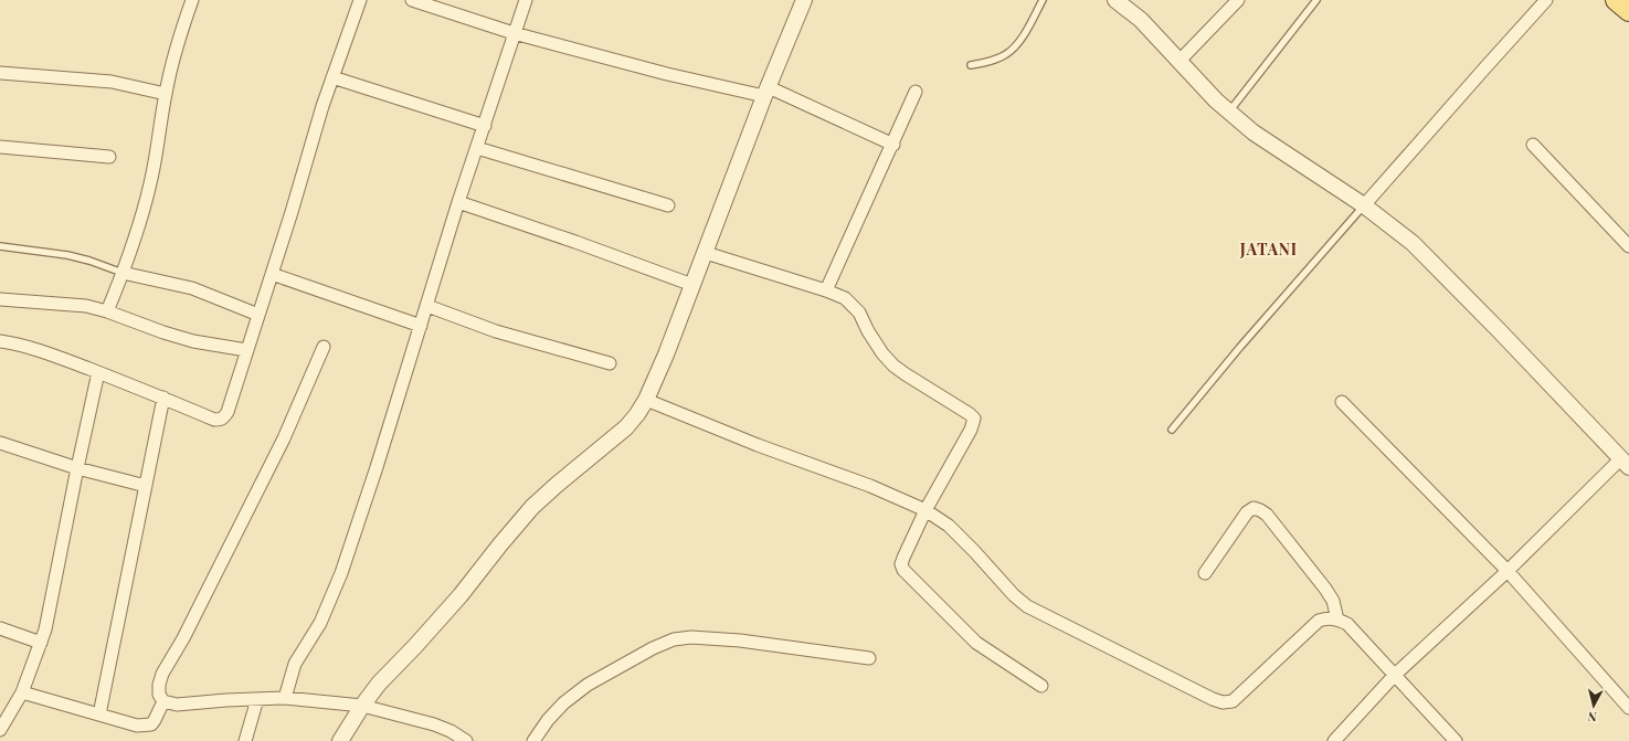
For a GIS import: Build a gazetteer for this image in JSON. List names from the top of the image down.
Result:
{
  "districts": ["JATANI"],
  "north": "bottom"
}
